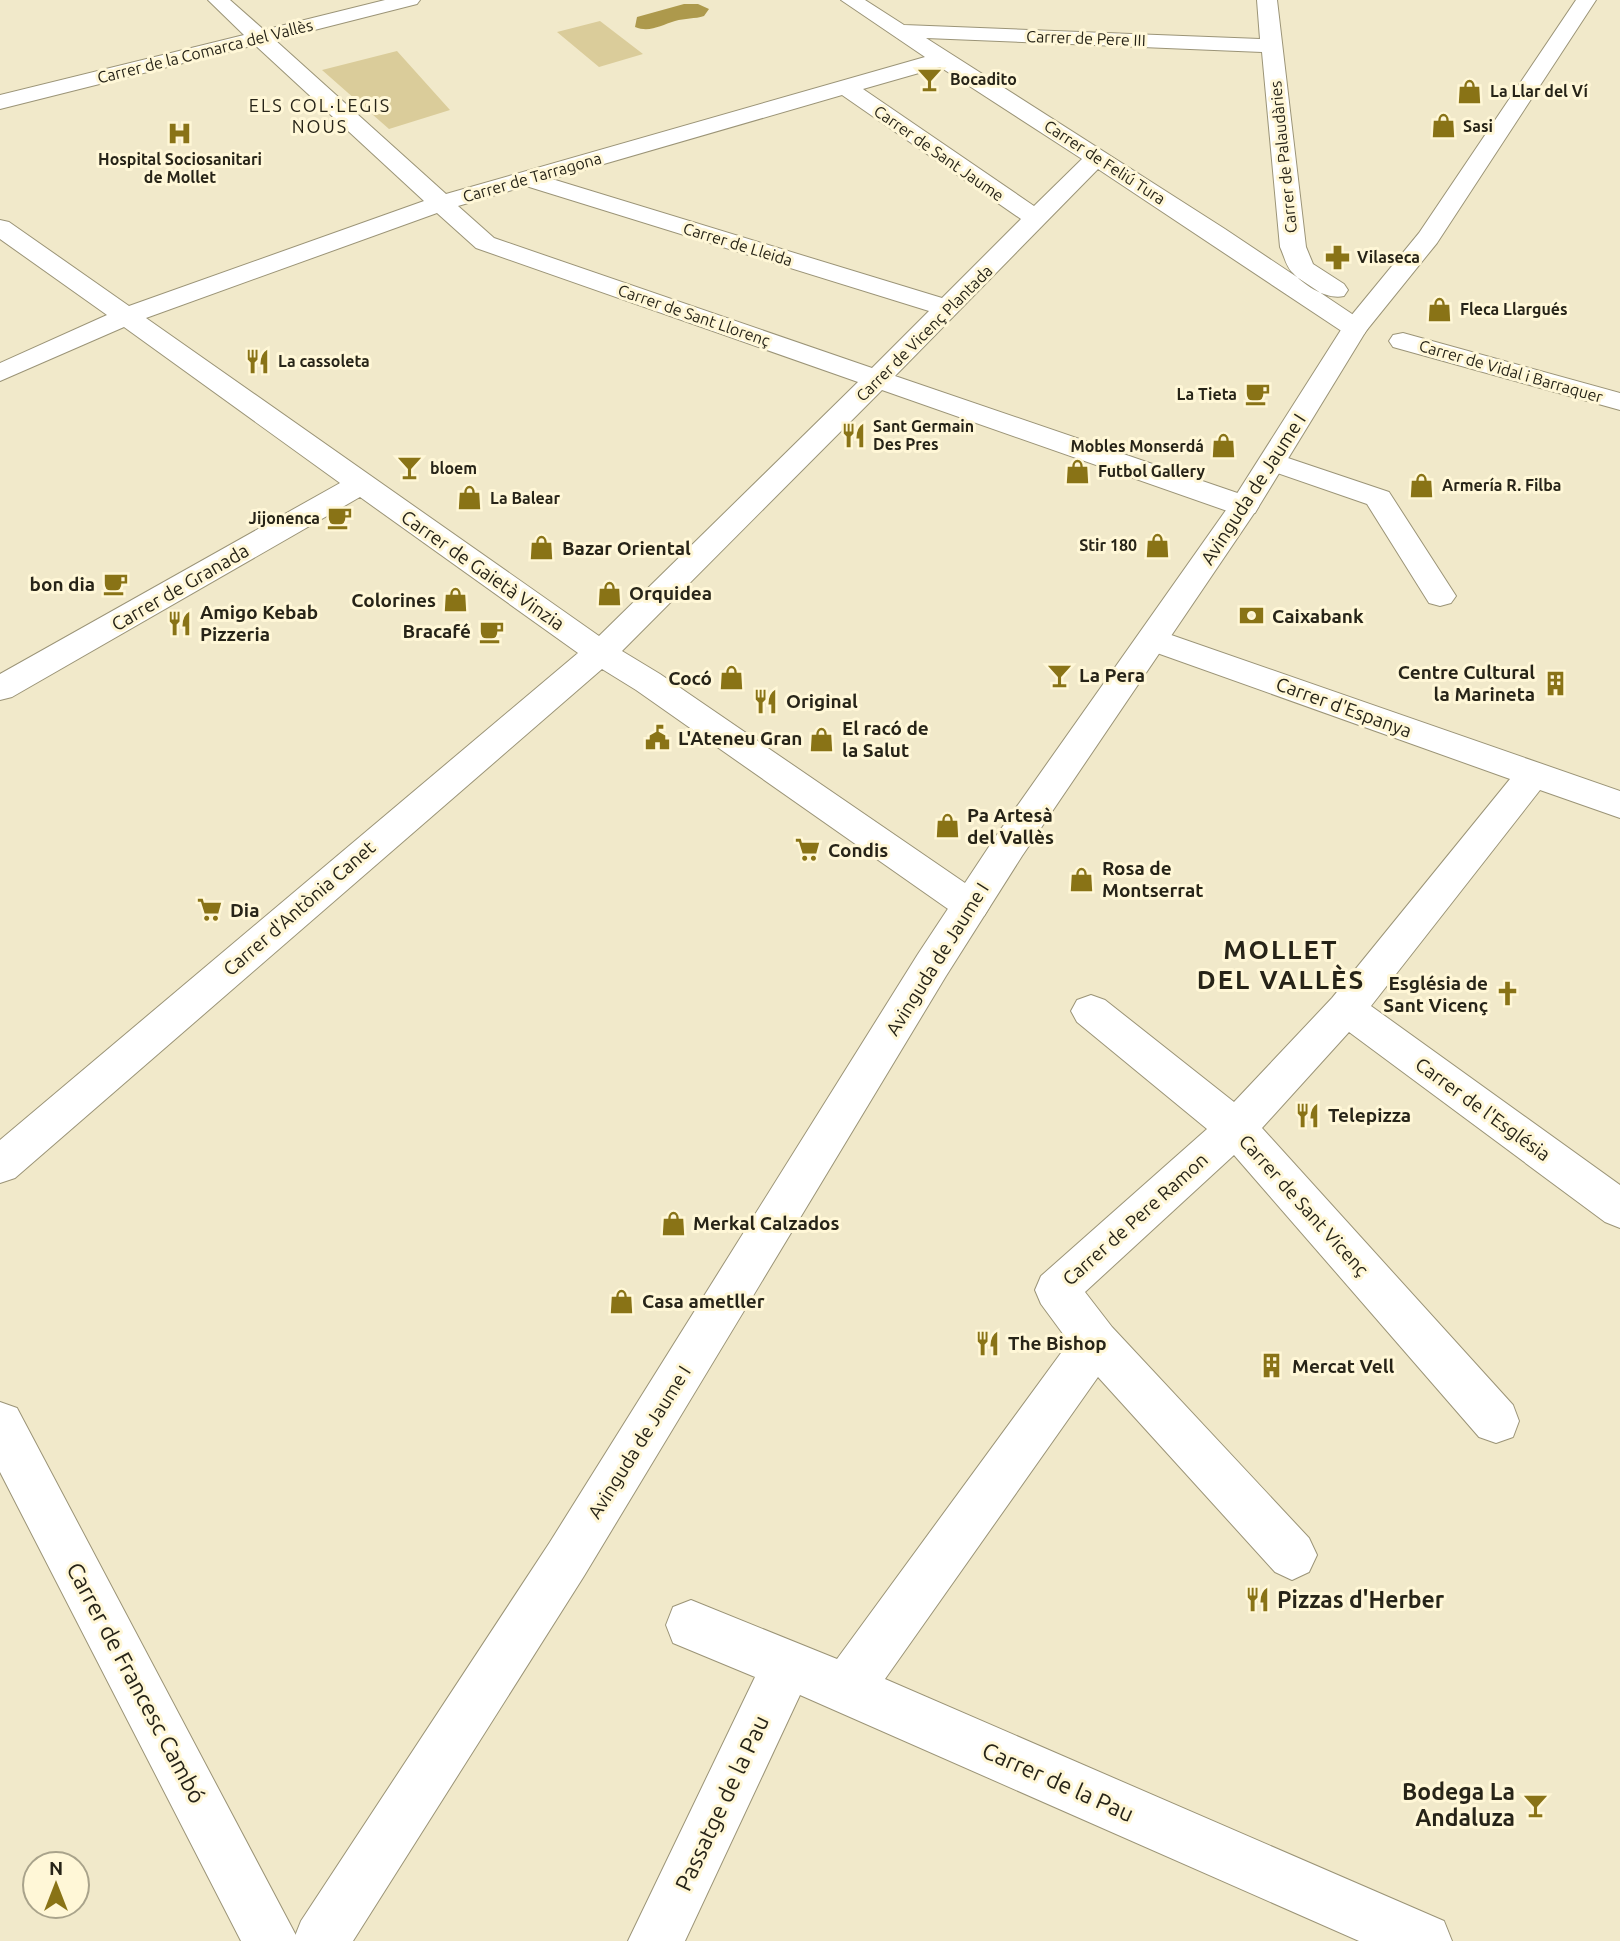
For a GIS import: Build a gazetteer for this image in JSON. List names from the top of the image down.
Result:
{
  "streets": {
    "street": [
      "Carrer de Pere III",
      "Carrer de la Comarca del Vallès",
      "Carrer de Sant Jaume",
      "Carrer de Palaudàries",
      "Carrer de Feliú Tura",
      "Carrer de Tarragona",
      "Carrer de Lleida",
      "Carrer de Sant Llorenç",
      "Carrer de Vicenç Plantada",
      "Carrer de Vidal i Barraquer",
      "Avinguda de Jaume I",
      "Carrer de Gaietà Vinzia",
      "Carrer de Granada",
      "Carrer d'Espanya",
      "Carrer d'Antònia Canet",
      "Carrer de l'Església",
      "Carrer de Sant Vicenç",
      "Carrer de Pere Ramon",
      "Carrer de Francesc Cambó",
      "Carrer de la Pau",
      "Passatge de la Pau"
    ]
  },
  "crossings": [
    ["Carrer de Pere III", "Carrer de Palaudàries"],
    ["Carrer de Pere III", "Carrer de Feliú Tura"],
    ["Carrer de la Comarca del Vallès", "Carrer de Sant Llorenç"],
    ["Carrer de Sant Jaume", "Carrer de Tarragona"],
    ["Carrer de Sant Jaume", "Carrer de Vicenç Plantada"],
    ["Carrer de Palaudàries", "Carrer de Feliú Tura"],
    ["Carrer de Palaudàries", "Avinguda de Jaume I"],
    ["Carrer de Feliú Tura", "Carrer de Tarragona"],
    ["Carrer de Feliú Tura", "Carrer de Vicenç Plantada"],
    ["Carrer de Feliú Tura", "Avinguda de Jaume I"],
    ["Carrer de Tarragona", "Carrer de Lleida"],
    ["Carrer de Tarragona", "Carrer de Sant Llorenç"],
    ["Carrer de Tarragona", "Carrer de Gaietà Vinzia"],
    ["Carrer de Lleida", "Carrer de Vicenç Plantada"],
    ["Carrer de Sant Llorenç", "Carrer de Vicenç Plantada"],
    ["Carrer de Sant Llorenç", "Avinguda de Jaume I"],
    ["Carrer de Vicenç Plantada", "Carrer de Gaietà Vinzia"],
    ["Carrer de Vicenç Plantada", "Carrer d'Antònia Canet"],
    ["Avinguda de Jaume I", "Carrer de Gaietà Vinzia"],
    ["Avinguda de Jaume I", "Carrer d'Espanya"],
    ["Carrer de Gaietà Vinzia", "Carrer de Granada"],
    ["Carrer de Gaietà Vinzia", "Carrer d'Antònia Canet"],
    ["Carrer d'Espanya", "Carrer de Pere Ramon"],
    ["Carrer de l'Església", "Carrer de Pere Ramon"],
    ["Carrer de Sant Vicenç", "Carrer de Pere Ramon"],
    ["Carrer de la Pau", "Passatge de la Pau"]
  ],
  "districts": ["ELS COL·LEGIS NOUS", "MOLLET DEL VALLÈS"],
  "places": {
    "bar": [
      "Bocadito",
      "bloem",
      "La Pera",
      "Bodega La Andaluza"
    ],
    "shop": [
      "La Llar del Ví",
      "Sasi",
      "Fleca Llargués",
      "Mobles Monserdá",
      "Futbol Gallery",
      "Armería R. Filba",
      "La Balear",
      "Stir 180",
      "Bazar Oriental",
      "Orquidea",
      "Colorines",
      "Cocó",
      "El racó de la Salut",
      "Pa Artesà del Vallès",
      "Rosa de Montserrat",
      "Merkal Calzados",
      "Casa ametller"
    ],
    "hospital": ["Hospital Sociosanitari de Mollet"],
    "pharmacy": ["Vilaseca"],
    "restaurant": [
      "La cassoleta",
      "Sant Germain Des Pres",
      "Amigo Kebab Pizzeria",
      "Original",
      "Telepizza",
      "The Bishop",
      "Pizzas d'Herber"
    ],
    "cafe": [
      "La Tieta",
      "Jijonenca",
      "bon dia",
      "Bracafé"
    ],
    "bank": ["Caixabank"],
    "building": ["Centre Cultural la Marineta", "Mercat Vell"],
    "public building": ["L'Ateneu Gran"],
    "supermarket": ["Condis", "Dia"],
    "church": ["Església de Sant Vicenç"]
  },
  "north": "top"
}
